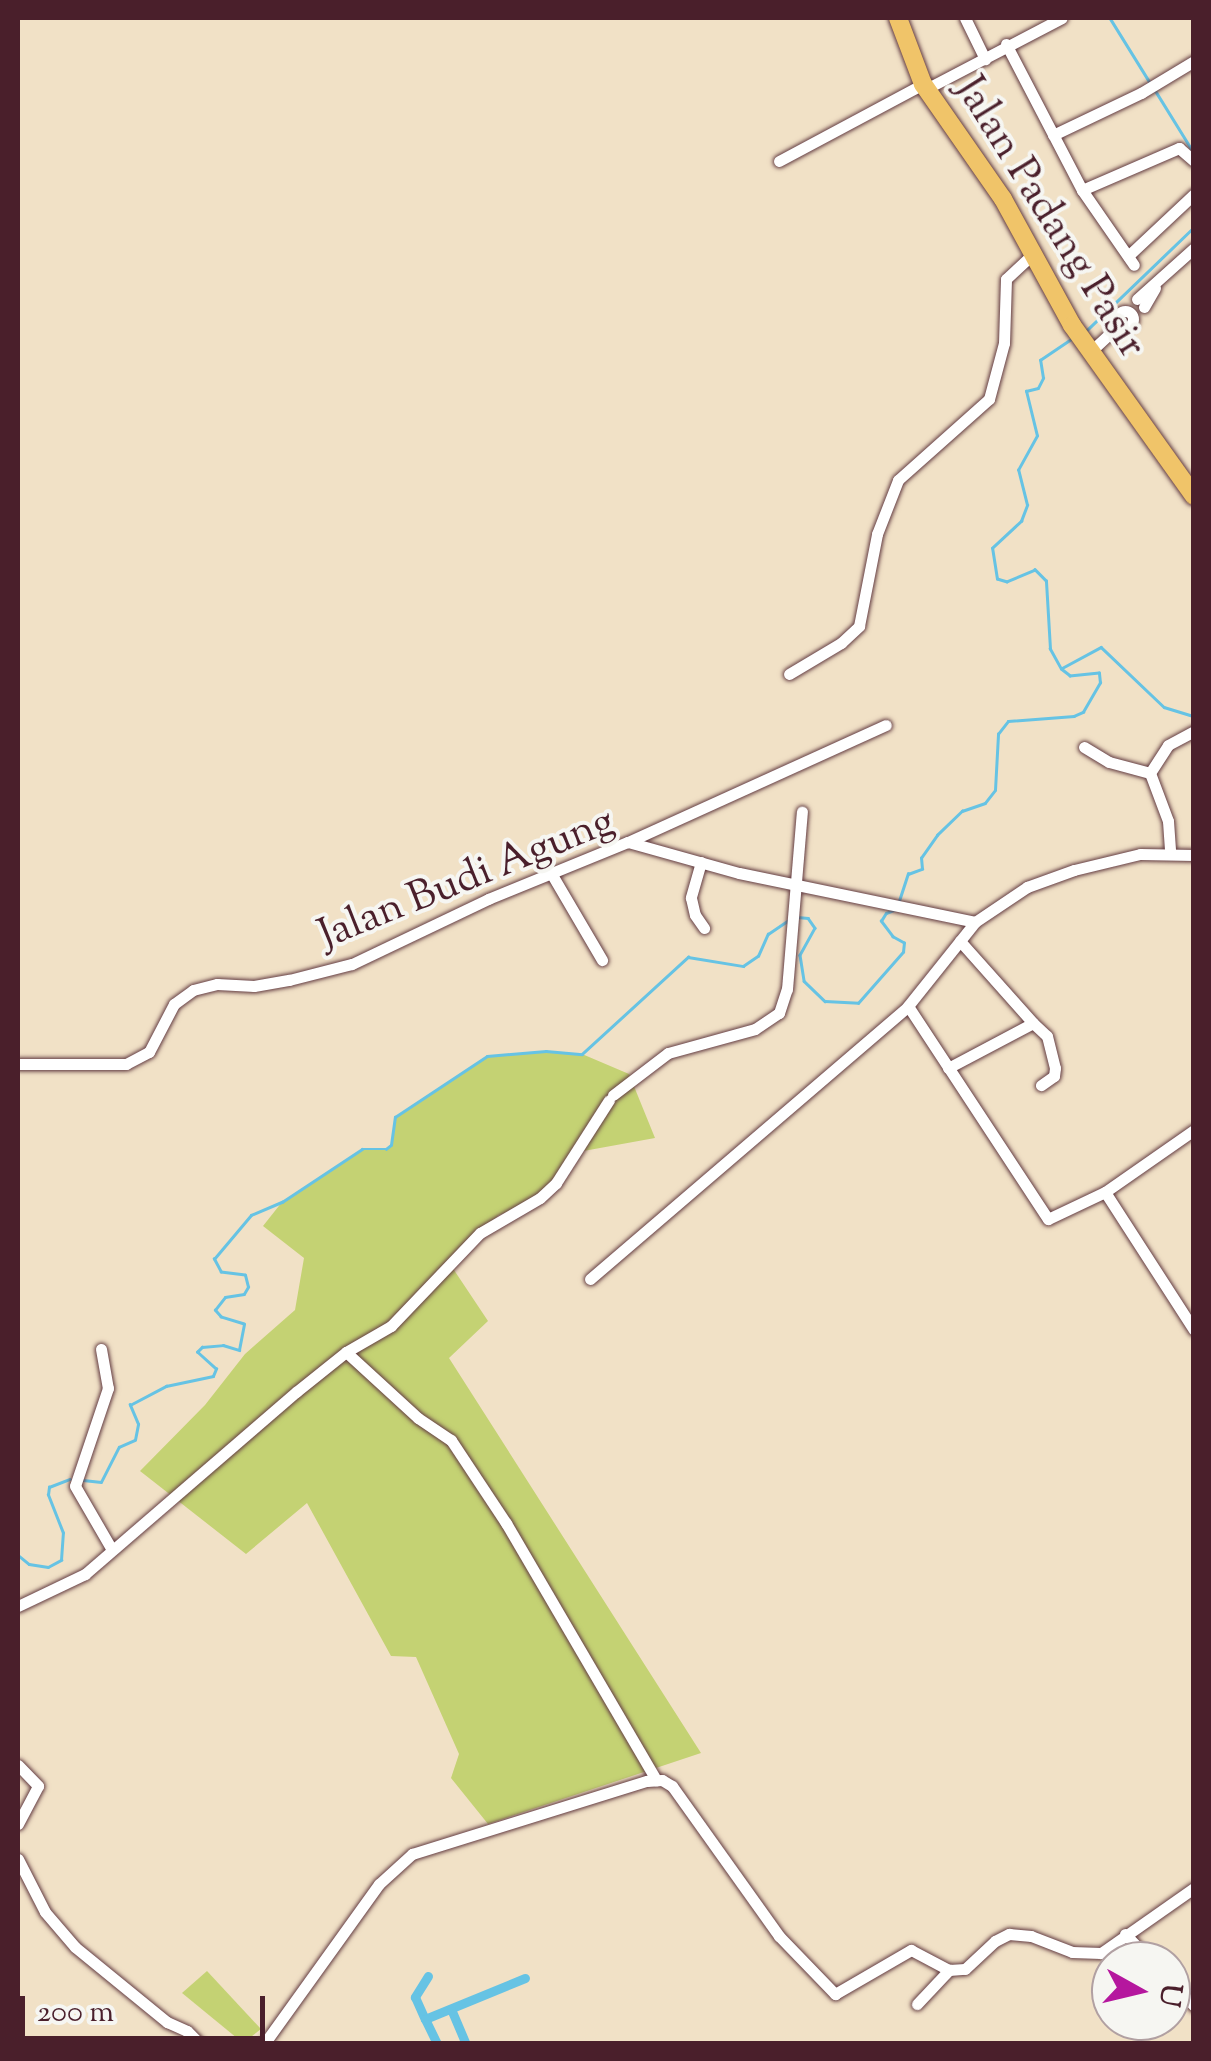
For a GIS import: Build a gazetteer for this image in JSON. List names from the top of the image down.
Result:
{
  "streets": {
    "highway": ["Jalan Padang Pasir"],
    "street": ["Jalan Budi Agung"]
  },
  "scale_bar": "200 m",
  "north": "right"
}
